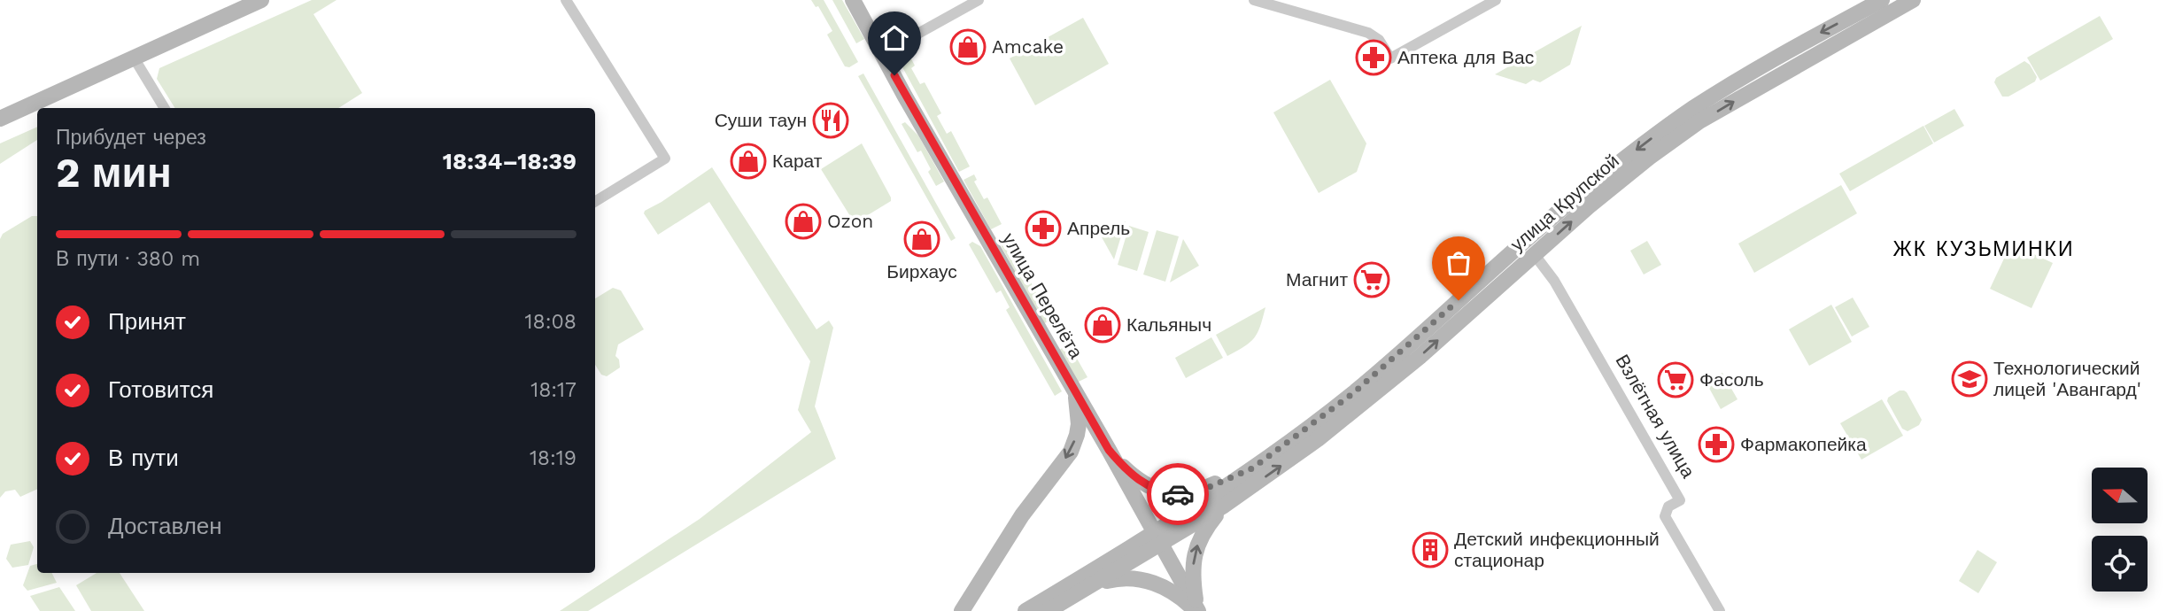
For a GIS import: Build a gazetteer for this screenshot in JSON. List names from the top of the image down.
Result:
{
  "streets": {
    "main road": ["улица Крупской", "улица Перелёта", "Взлётная улица"]
  },
  "crossings": [
    ["улица Крупской", "улица Перелёта"],
    ["улица Крупской", "Взлётная улица"]
  ],
  "districts": ["ЖК КУЗЬМИНКИ"],
  "places": {
    "shop": [
      "Amcake",
      "Карат",
      "Ozon",
      "Бирхаус",
      "Кальяныч"
    ],
    "pharmacy": ["Аптека для Вас", "Апрель", "Фармакопейка"],
    "restaurant": ["Суши таун"],
    "supermarket": ["Магнит", "Фасоль"],
    "school or university": ["Технологический лицей 'Авангард'"],
    "building": ["Детский инфекционный стационар"]
  },
  "north": "left",
  "page": {
    "heading": ["2 мин", "Прибудет через", "18:34–18:39"],
    "bar": "В пути · 380 m",
    "list": [
      ["Принят", "18:08"],
      ["Готовится", "18:17"],
      ["В пути", "18:19"],
      "Доставлен"
    ]
  }
}
